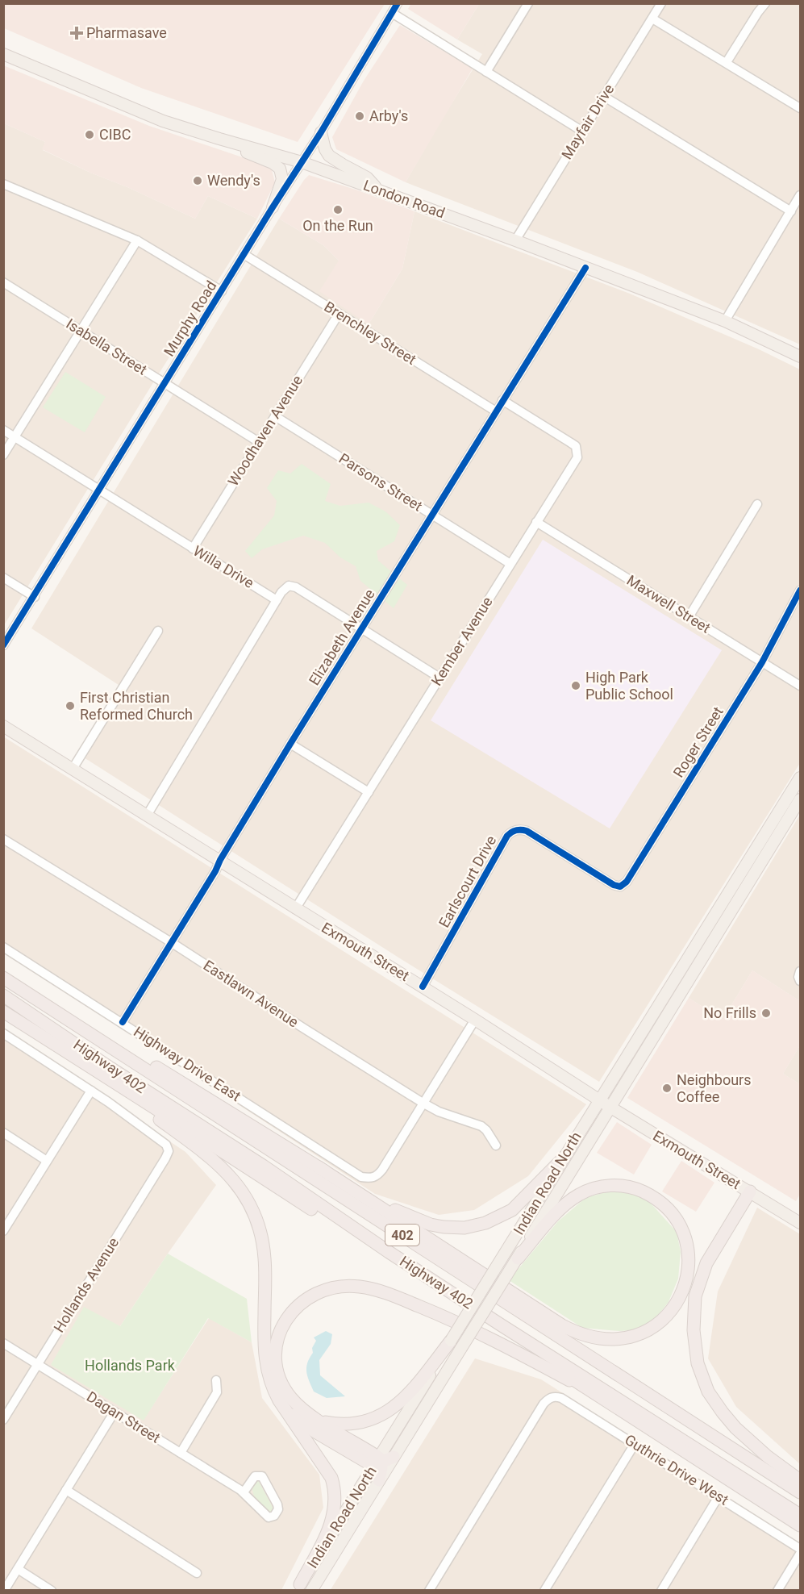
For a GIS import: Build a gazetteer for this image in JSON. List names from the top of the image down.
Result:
{
  "streets": {
    "highway": ["Highway 402", "402"],
    "main road": ["London Road", "Exmouth Street", "Indian Road North"],
    "street": [
      "Mayfair Drive",
      "Murphy Road",
      "Brenchley Street",
      "Isabella Street",
      "Woodhaven Avenue",
      "Parsons Street",
      "Willa Drive",
      "Maxwell Street",
      "Elizabeth Avenue",
      "Kember Avenue",
      "Roger Street",
      "Earlscourt Drive",
      "Eastlawn Avenue",
      "Highway Drive East",
      "Hollands Avenue",
      "Dagan Street",
      "Guthrie Drive West"
    ]
  },
  "crossings": [
    ["Mayfair Drive", "London Road"],
    ["London Road", "Murphy Road"],
    ["London Road", "Elizabeth Avenue"],
    ["Murphy Road", "Brenchley Street"],
    ["Murphy Road", "Isabella Street"],
    ["Murphy Road", "Willa Drive"],
    ["Brenchley Street", "Woodhaven Avenue"],
    ["Brenchley Street", "Elizabeth Avenue"],
    ["Isabella Street", "Woodhaven Avenue"],
    ["Woodhaven Avenue", "Parsons Street"],
    ["Woodhaven Avenue", "Willa Drive"],
    ["Parsons Street", "Elizabeth Avenue"],
    ["Parsons Street", "Kember Avenue"],
    ["Maxwell Street", "Kember Avenue"],
    ["Maxwell Street", "Roger Street"],
    ["Elizabeth Avenue", "Kember Avenue"],
    ["Elizabeth Avenue", "Exmouth Street"],
    ["Elizabeth Avenue", "Eastlawn Avenue"],
    ["Elizabeth Avenue", "Highway Drive East"],
    ["Kember Avenue", "Exmouth Street"],
    ["Roger Street", "Earlscourt Drive"],
    ["Earlscourt Drive", "Exmouth Street"],
    ["Exmouth Street", "Indian Road North"],
    ["Eastlawn Avenue", "Highway Drive East"],
    ["Hollands Avenue", "Dagan Street"]
  ],
  "parks": ["Hollands Park"],
  "places": {
    "health": ["Pharmasave"],
    "other": [
      "Arby's",
      "CIBC",
      "Wendy's",
      "On the Run",
      "High Park Public School",
      "First Christian Reformed Church",
      "No Frills",
      "Neighbours Coffee"
    ]
  }
}
